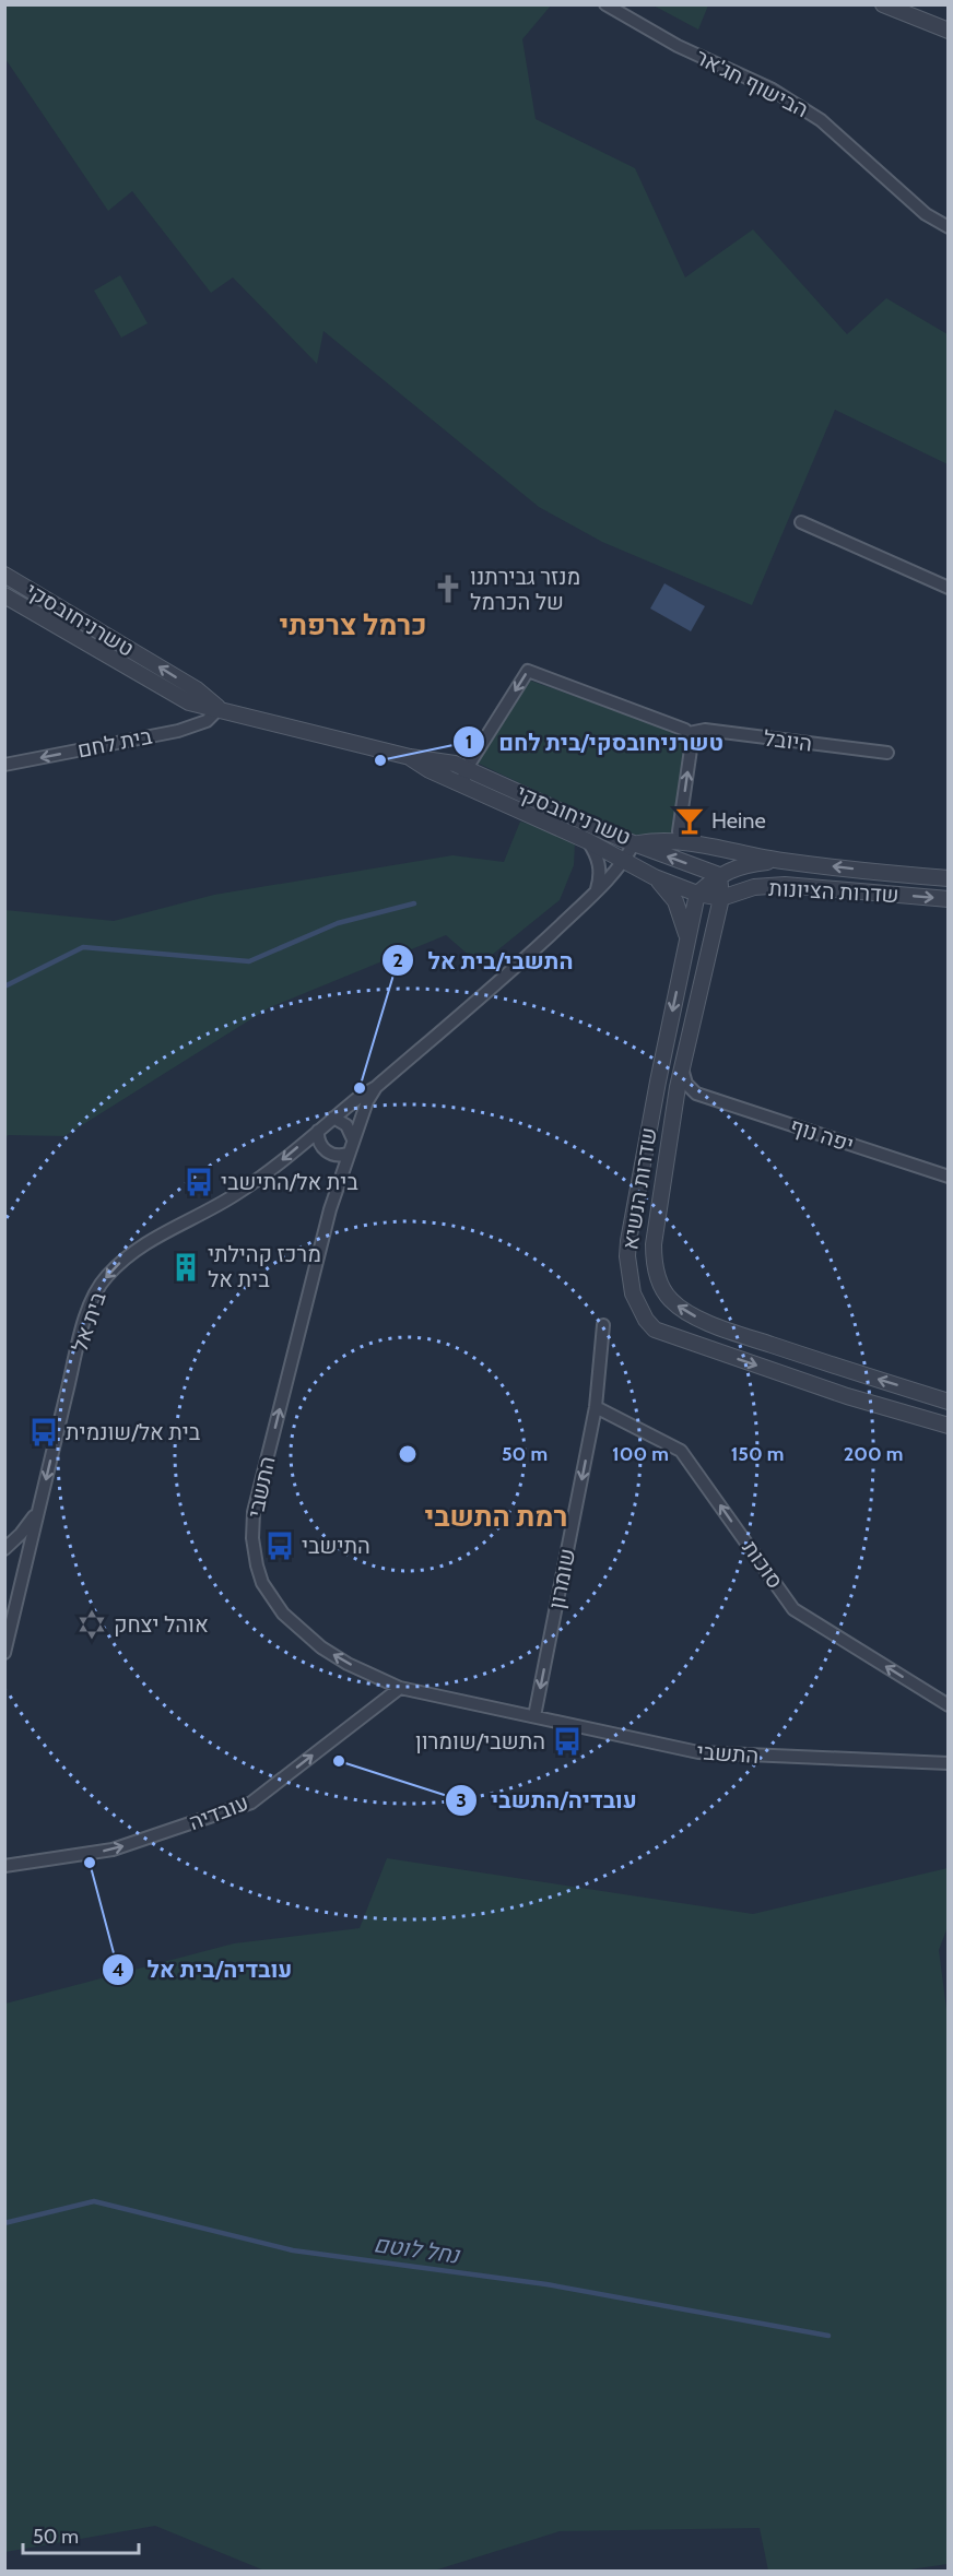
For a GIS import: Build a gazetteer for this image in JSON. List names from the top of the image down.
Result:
{
  "streets": {
    "street": [
      "הבישוף חג'אר",
      "טשרניחובסקי",
      "היובל",
      "בית לחם",
      "שדרות הציונות",
      "יפה נוף",
      "שדרות הנשיא",
      "בית אל",
      "התשבי",
      "סוכות",
      "שומרון",
      "עובדיה"
    ]
  },
  "crossings": [
    ["טשרניחובסקי", "בית לחם"],
    ["טשרניחובסקי", "שדרות הציונות"],
    ["טשרניחובסקי", "שדרות הנשיא"],
    ["טשרניחובסקי", "התשבי"],
    ["שדרות הציונות", "שדרות הנשיא"],
    ["בית אל", "התשבי"],
    ["התשבי", "שומרון"],
    ["התשבי", "עובדיה"],
    ["סוכות", "שומרון"]
  ],
  "one_way": [
    "בית לחם",
    "בית אל",
    "סוכות",
    "שומרון",
    "עובדיה"
  ],
  "districts": ["כרמל צרפתי", "רמת התשבי"],
  "water": ["נחל לוטם"],
  "places": {
    "church": ["מנזר גבירתנו של הכרמל"],
    "other": [
      "טשרניחובסקי/בית לחם",
      "התשבי/בית אל",
      "עובדיה/התשבי",
      "עובדיה/בית אל"
    ],
    "bar": ["Heine"],
    "bus stop": [
      "בית אל/התישבי",
      "בית אל/שונמית",
      "התישבי",
      "התשבי/שומרון"
    ],
    "building": ["מרכז קהילתי בית אל"],
    "synagogue": ["אוהל יצחק"]
  },
  "scale_bar": "50 m",
  "rings": [
    "50 m",
    "100 m",
    "150 m",
    "200 m"
  ]
}
